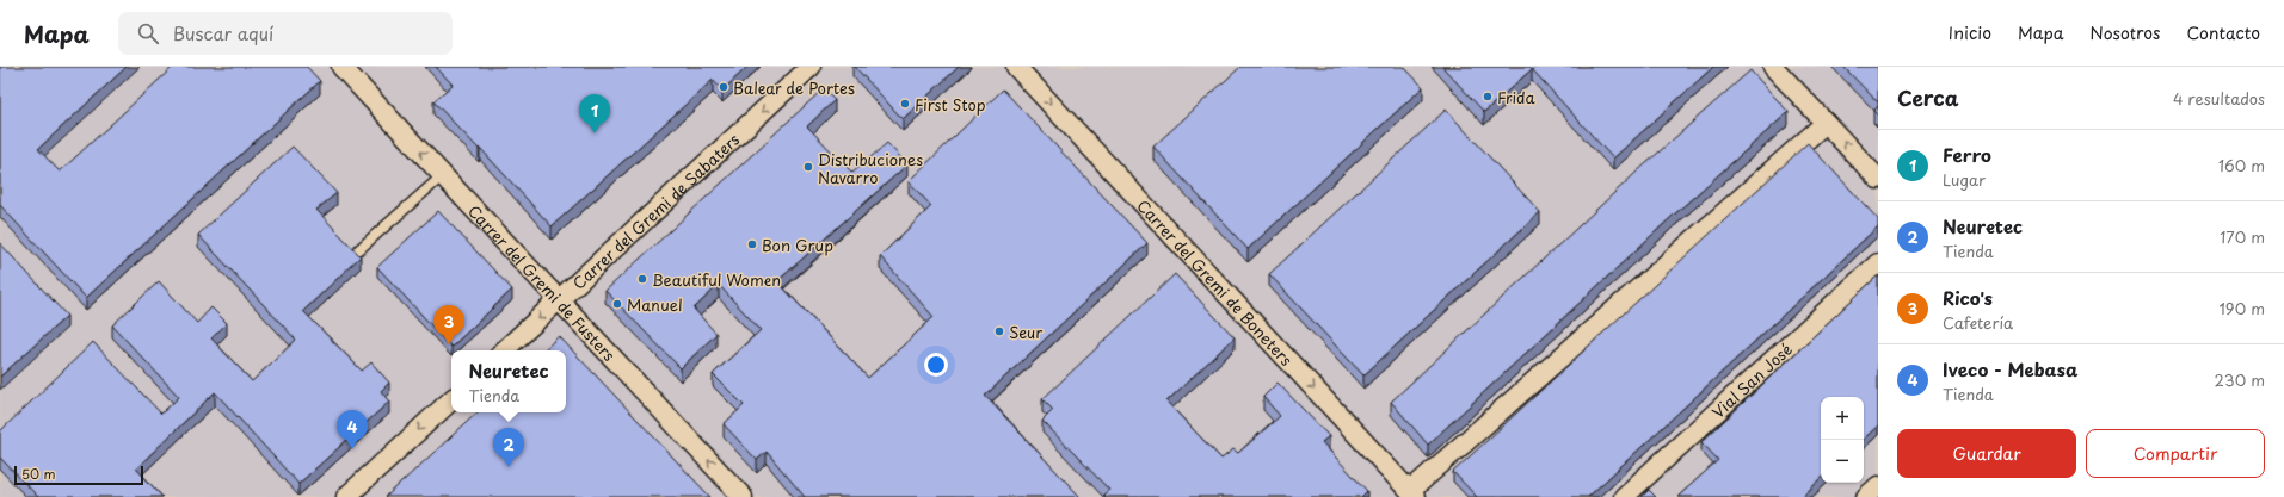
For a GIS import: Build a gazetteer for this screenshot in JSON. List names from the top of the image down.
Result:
{
  "streets": {
    "street": [
      "Carrer del Gremi de Sabaters",
      "Carrer del Gremi de Fusters",
      "Carrer del Gremi de Boneters",
      "Vial San José"
    ]
  },
  "crossings": [
    ["Carrer del Gremi de Sabaters", "Carrer del Gremi de Fusters"]
  ],
  "one_way": ["Carrer del Gremi de Sabaters", "Carrer del Gremi de Fusters", "Carrer del Gremi de Boneters"],
  "places": [
    "Balear de Portes",
    "Frida",
    "First Stop",
    "Distribuciones Navarro",
    "Bon Grup",
    "Beautiful Women",
    "Manuel",
    "Seur"
  ],
  "scale_bar": "50 m",
  "page": {
    "header": "Mapa",
    "search": "Buscar aquí",
    "nav": [
      "Inicio",
      "Mapa",
      "Nosotros",
      "Contacto"
    ],
    "heading": ["Cerca", "4 resultados"],
    "pins": [
      "1",
      "3",
      "4",
      "2"
    ],
    "list": [
      {
        "mark": "1",
        "name": "Ferro",
        "note": "Lugar",
        "value": "160 m"
      },
      {
        "mark": "2",
        "name": "Neuretec",
        "note": "Tienda",
        "value": "170 m"
      },
      {
        "mark": "3",
        "name": "Rico's",
        "note": "Cafetería",
        "value": "190 m"
      },
      {
        "mark": "4",
        "name": "Iveco - Mebasa",
        "note": "Tienda",
        "value": "230 m"
      }
    ],
    "popup": ["Neuretec", "Tienda"],
    "map_buttons": ["+", "−"],
    "buttons": ["Guardar", "Compartir"],
    "scale": "50 m"
  }
}
